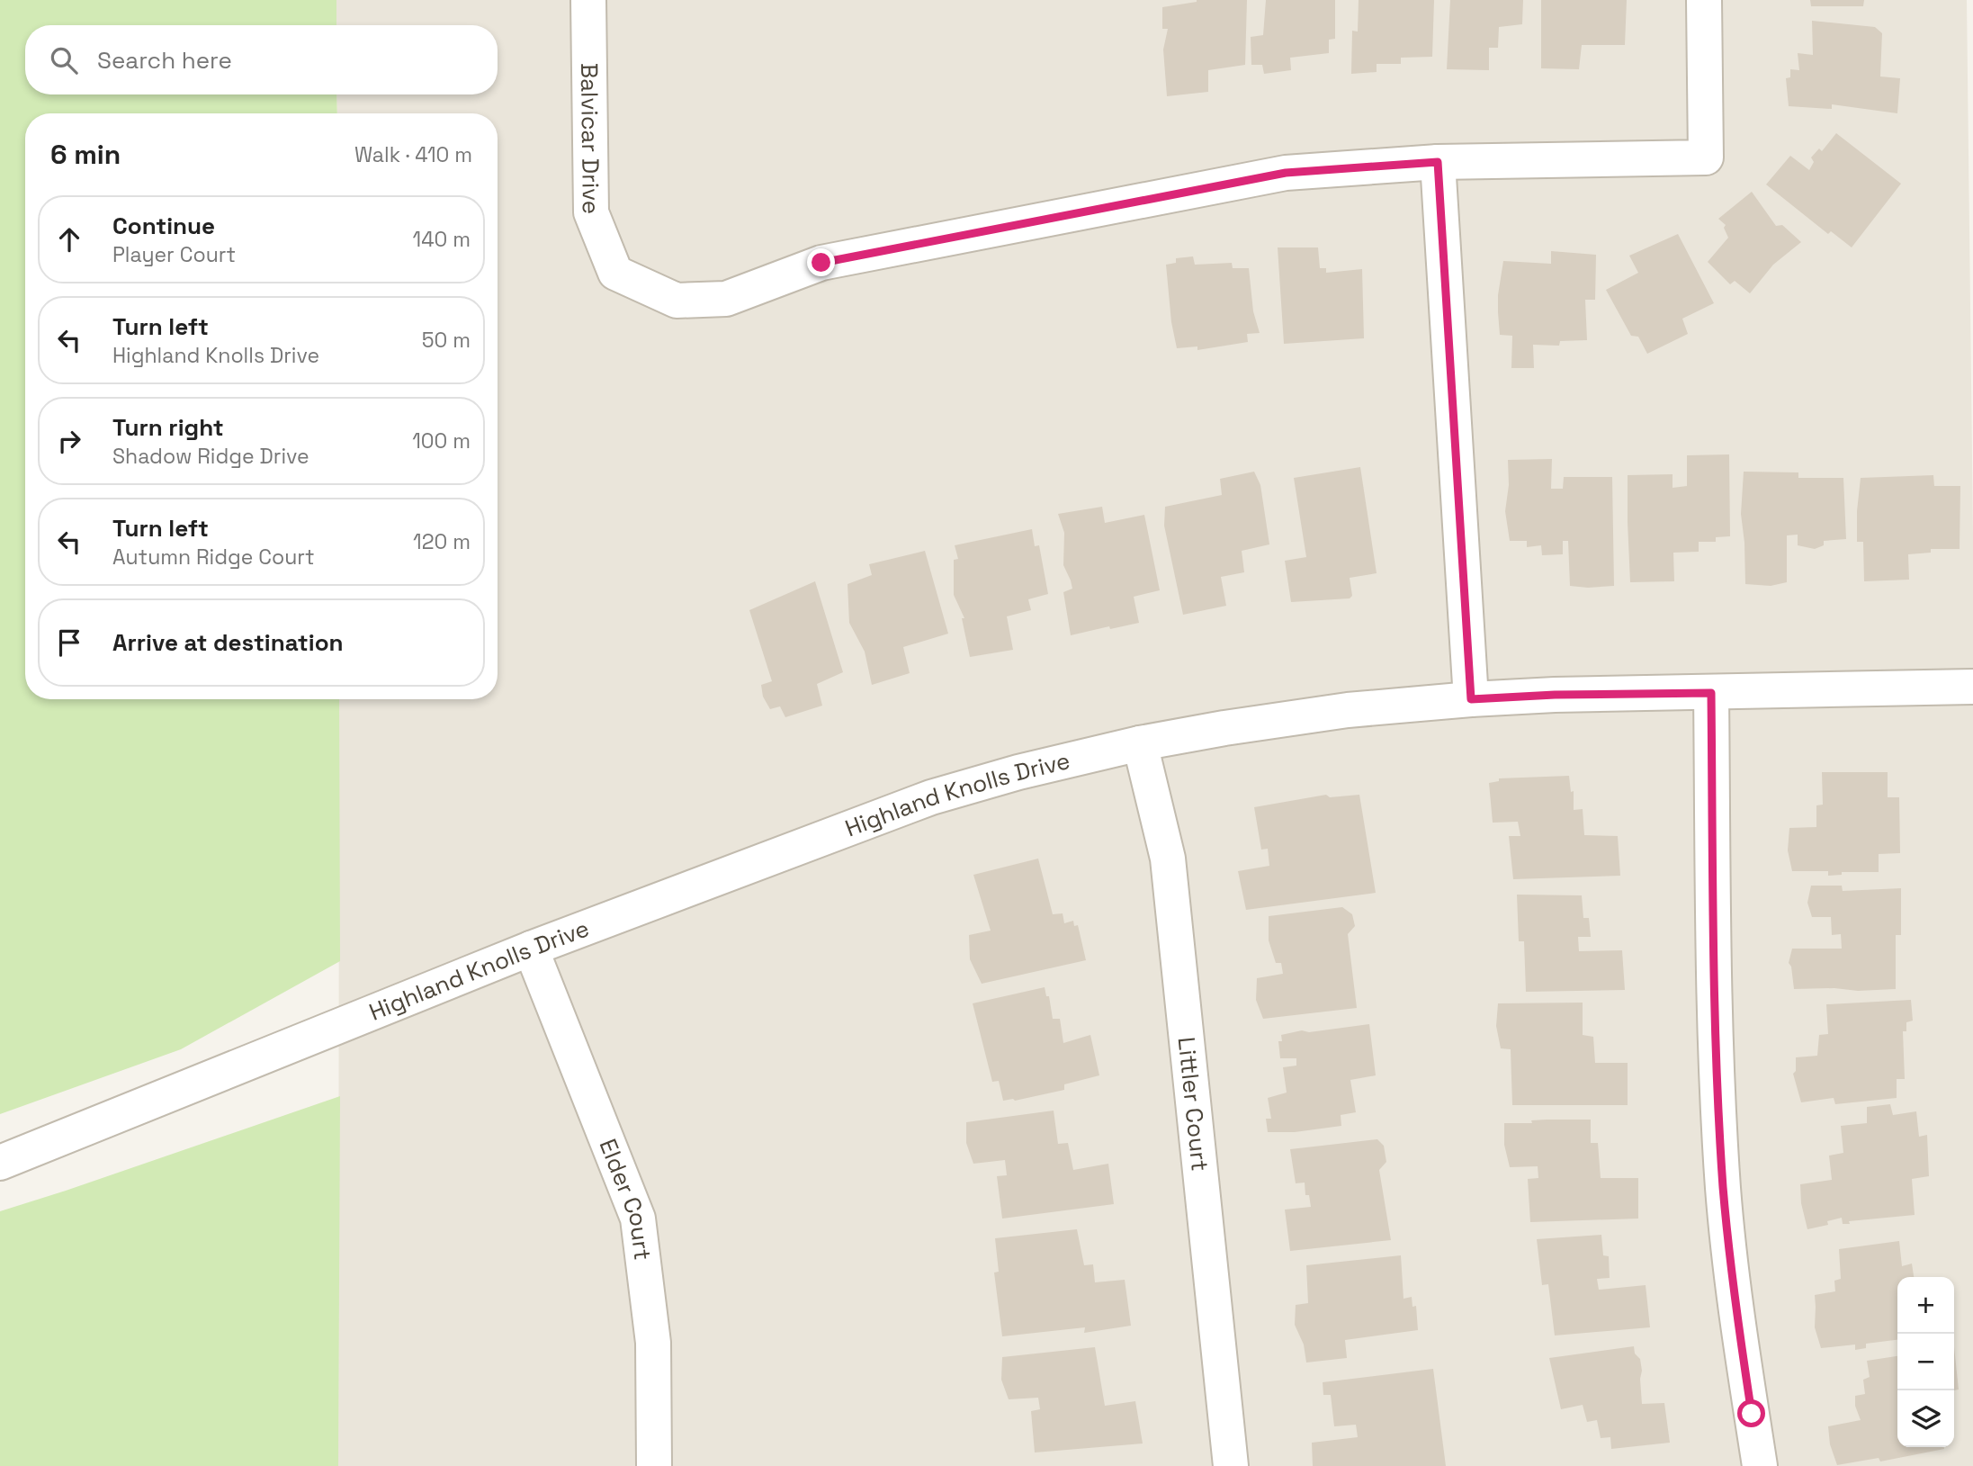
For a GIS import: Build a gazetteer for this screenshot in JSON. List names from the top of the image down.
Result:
{
  "streets": {
    "street": [
      "Balvicar Drive",
      "Highland Knolls Drive",
      "Littler Court",
      "Elder Court"
    ]
  },
  "crossings": [
    ["Highland Knolls Drive", "Littler Court"],
    ["Highland Knolls Drive", "Elder Court"]
  ],
  "page": {
    "search": "Search here",
    "heading": ["6 min", "Walk · 410 m"],
    "list": [
      ["Continue", "Player Court", "140 m"],
      ["Turn left", "Highland Knolls Drive", "50 m"],
      ["Turn right", "Shadow Ridge Drive", "100 m"],
      ["Turn left", "Autumn Ridge Court", "120 m"],
      "Arrive at destination"
    ],
    "map_buttons": ["+", "−"]
  }
}
